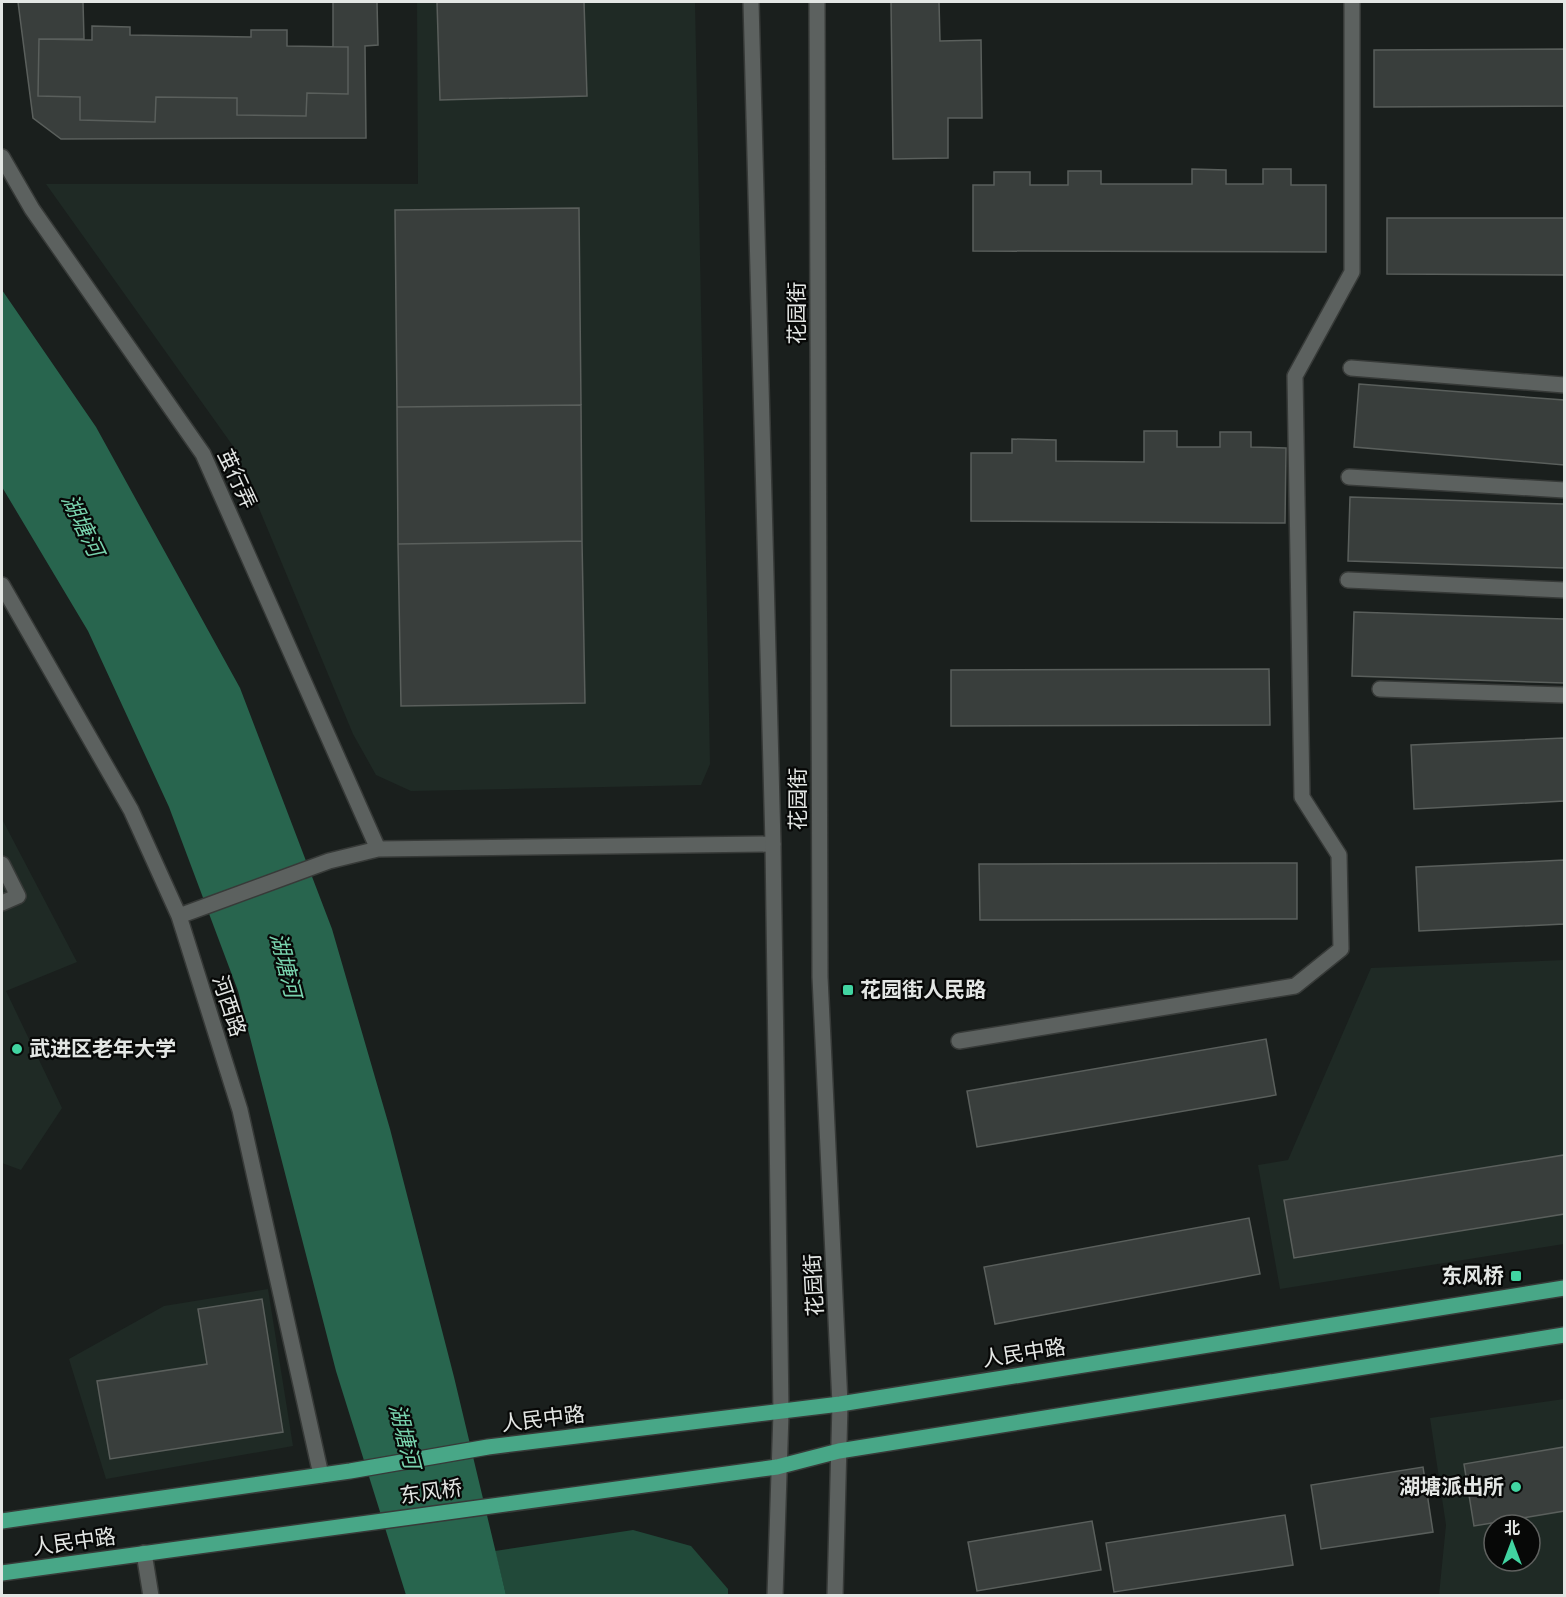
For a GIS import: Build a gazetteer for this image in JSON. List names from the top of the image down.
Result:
{
  "streets": {
    "main road": [
      "花园街",
      "茧行弄",
      "河西路",
      "人民中路",
      "东风桥"
    ]
  },
  "crossings": [
    ["花园街", "人民中路"],
    ["花园街", "东风桥"],
    ["河西路", "人民中路"],
    ["人民中路", "东风桥"]
  ],
  "water": ["湖塘河"],
  "places": {
    "transit": ["花园街人民路", "东风桥"],
    "other": ["武进区老年大学", "湖塘派出所"]
  },
  "north": "top"
}
